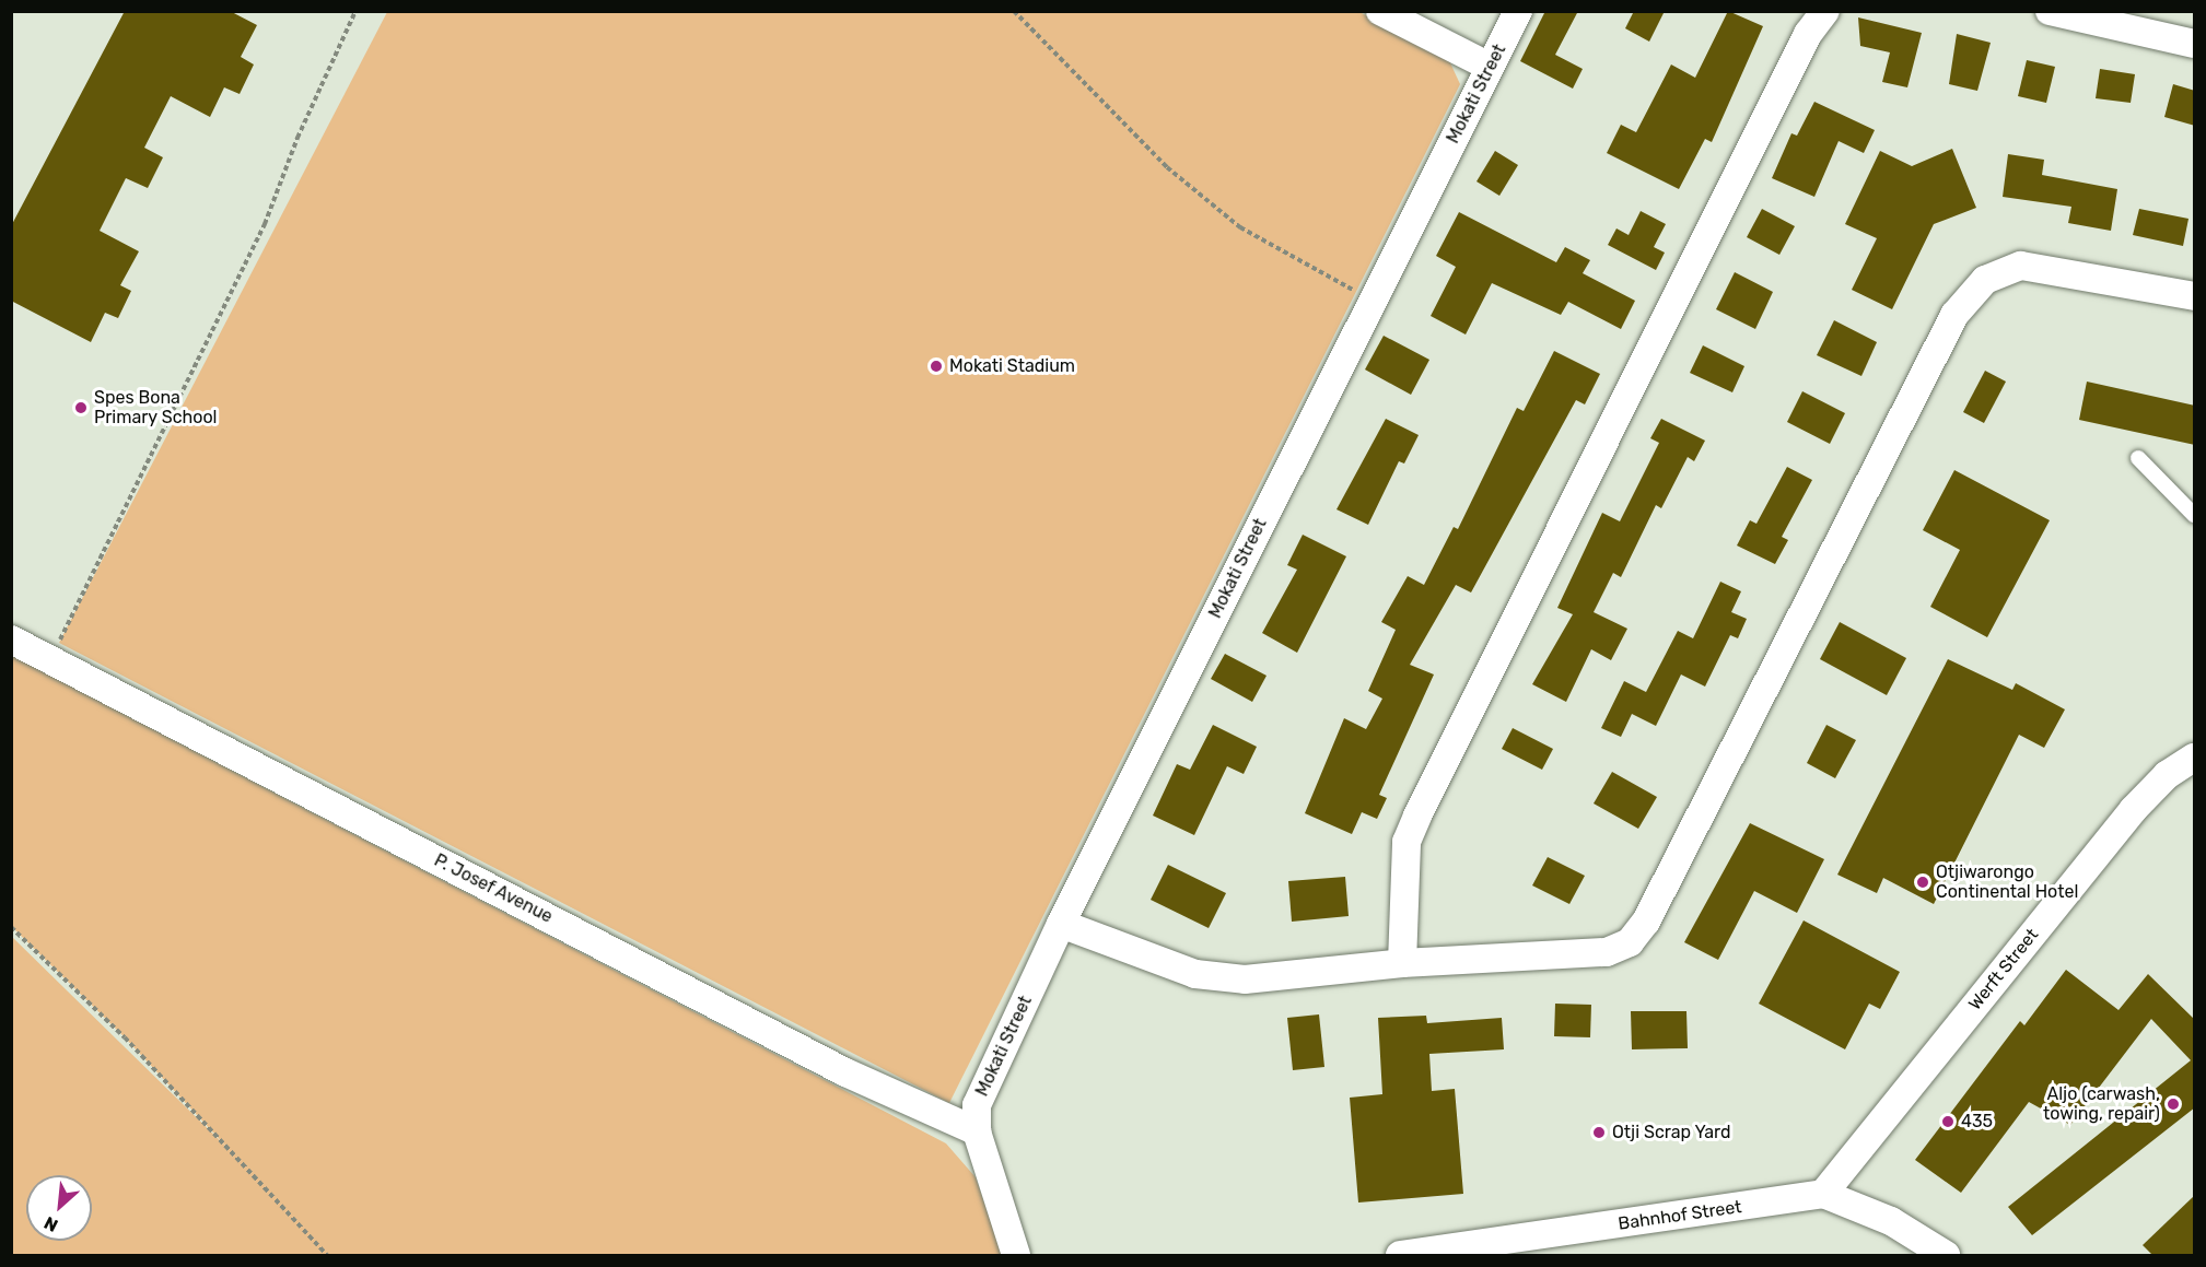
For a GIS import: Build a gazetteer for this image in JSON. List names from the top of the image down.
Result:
{
  "streets": {
    "street": [
      "Mokati Street",
      "P. Josef Avenue",
      "Werft Street",
      "Bahnhof Street"
    ]
  },
  "crossings": [
    ["Mokati Street", "P. Josef Avenue"],
    ["Werft Street", "Bahnhof Street"]
  ],
  "places": [
    "Mokati Stadium",
    "Spes Bona Primary School",
    "Otjiwarongo Continental Hotel",
    "Aljo (carwash, towing, repair)",
    "435",
    "Otji Scrap Yard"
  ],
  "north": "bottom left"
}
